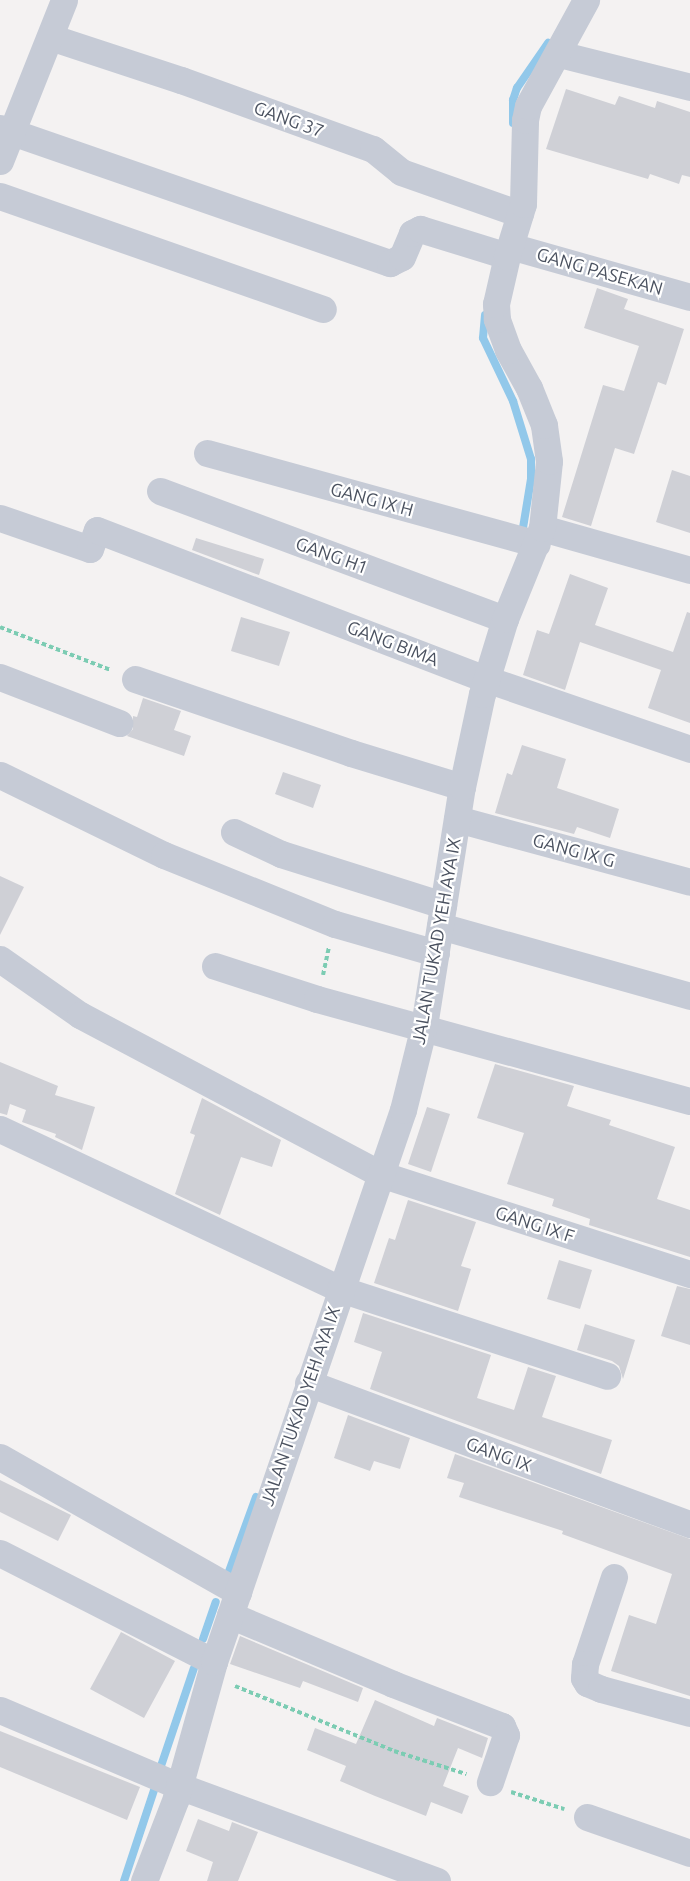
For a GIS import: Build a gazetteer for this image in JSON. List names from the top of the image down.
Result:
{
  "streets": {
    "street": [
      "GANG 37",
      "GANG PASEKAN",
      "GANG IX H",
      "GANG H1",
      "GANG BIMA",
      "GANG IX G",
      "JALAN TUKAD YEH AYA IX",
      "GANG IX F",
      "GANG IX"
    ]
  },
  "crossings": [
    ["GANG 37", "JALAN TUKAD YEH AYA IX"],
    ["GANG PASEKAN", "JALAN TUKAD YEH AYA IX"],
    ["GANG IX H", "JALAN TUKAD YEH AYA IX"],
    ["GANG H1", "JALAN TUKAD YEH AYA IX"],
    ["GANG BIMA", "JALAN TUKAD YEH AYA IX"],
    ["GANG IX G", "JALAN TUKAD YEH AYA IX"],
    ["JALAN TUKAD YEH AYA IX", "GANG IX F"],
    ["JALAN TUKAD YEH AYA IX", "GANG IX"]
  ]
}
